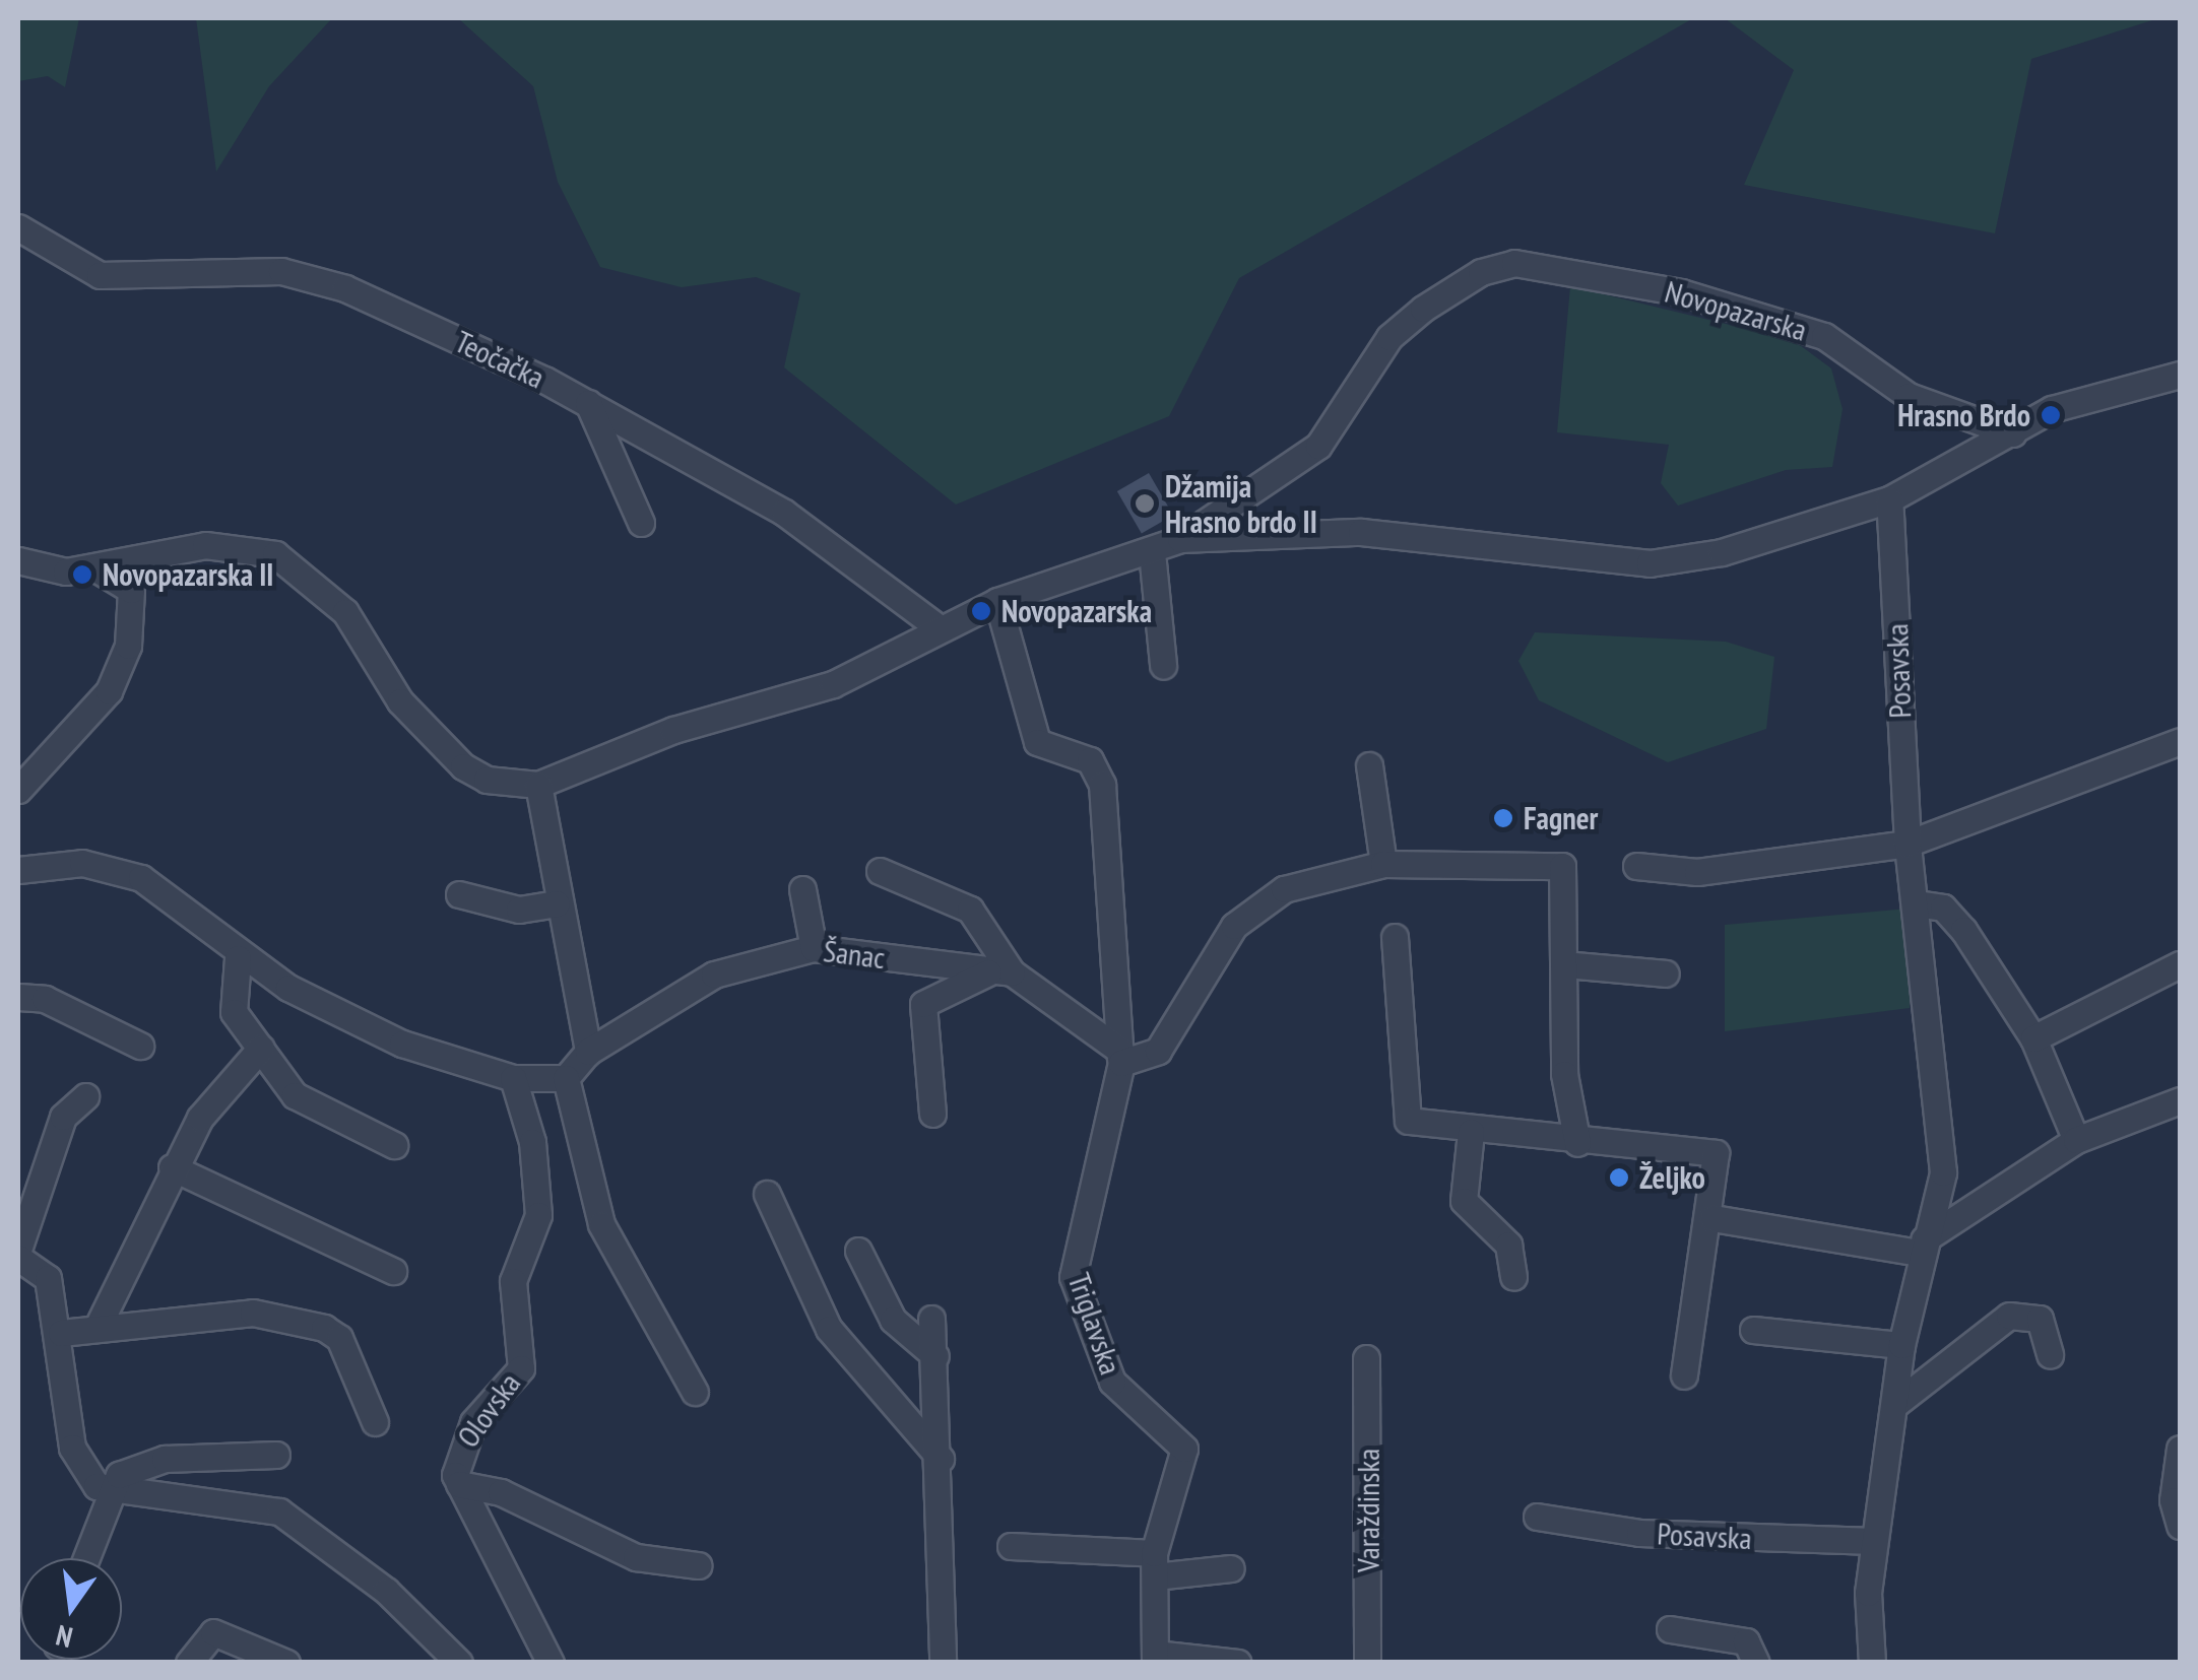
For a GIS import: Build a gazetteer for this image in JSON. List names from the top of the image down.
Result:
{
  "streets": {
    "street": [
      "Novopazarska",
      "Teočačka",
      "Posavska",
      "Šanac",
      "Triglavska",
      "Olovska",
      "Varaždinska"
    ]
  },
  "crossings": [
    ["Novopazarska", "Teočačka"],
    ["Novopazarska", "Posavska"],
    ["Novopazarska", "Triglavska"],
    ["Šanac", "Triglavska"]
  ],
  "places": [
    "Hrasno Brdo",
    "Džamija Hrasno brdo II",
    "Novopazarska II",
    "Novopazarska",
    "Fagner",
    "Željko"
  ],
  "north": "bottom"
}
